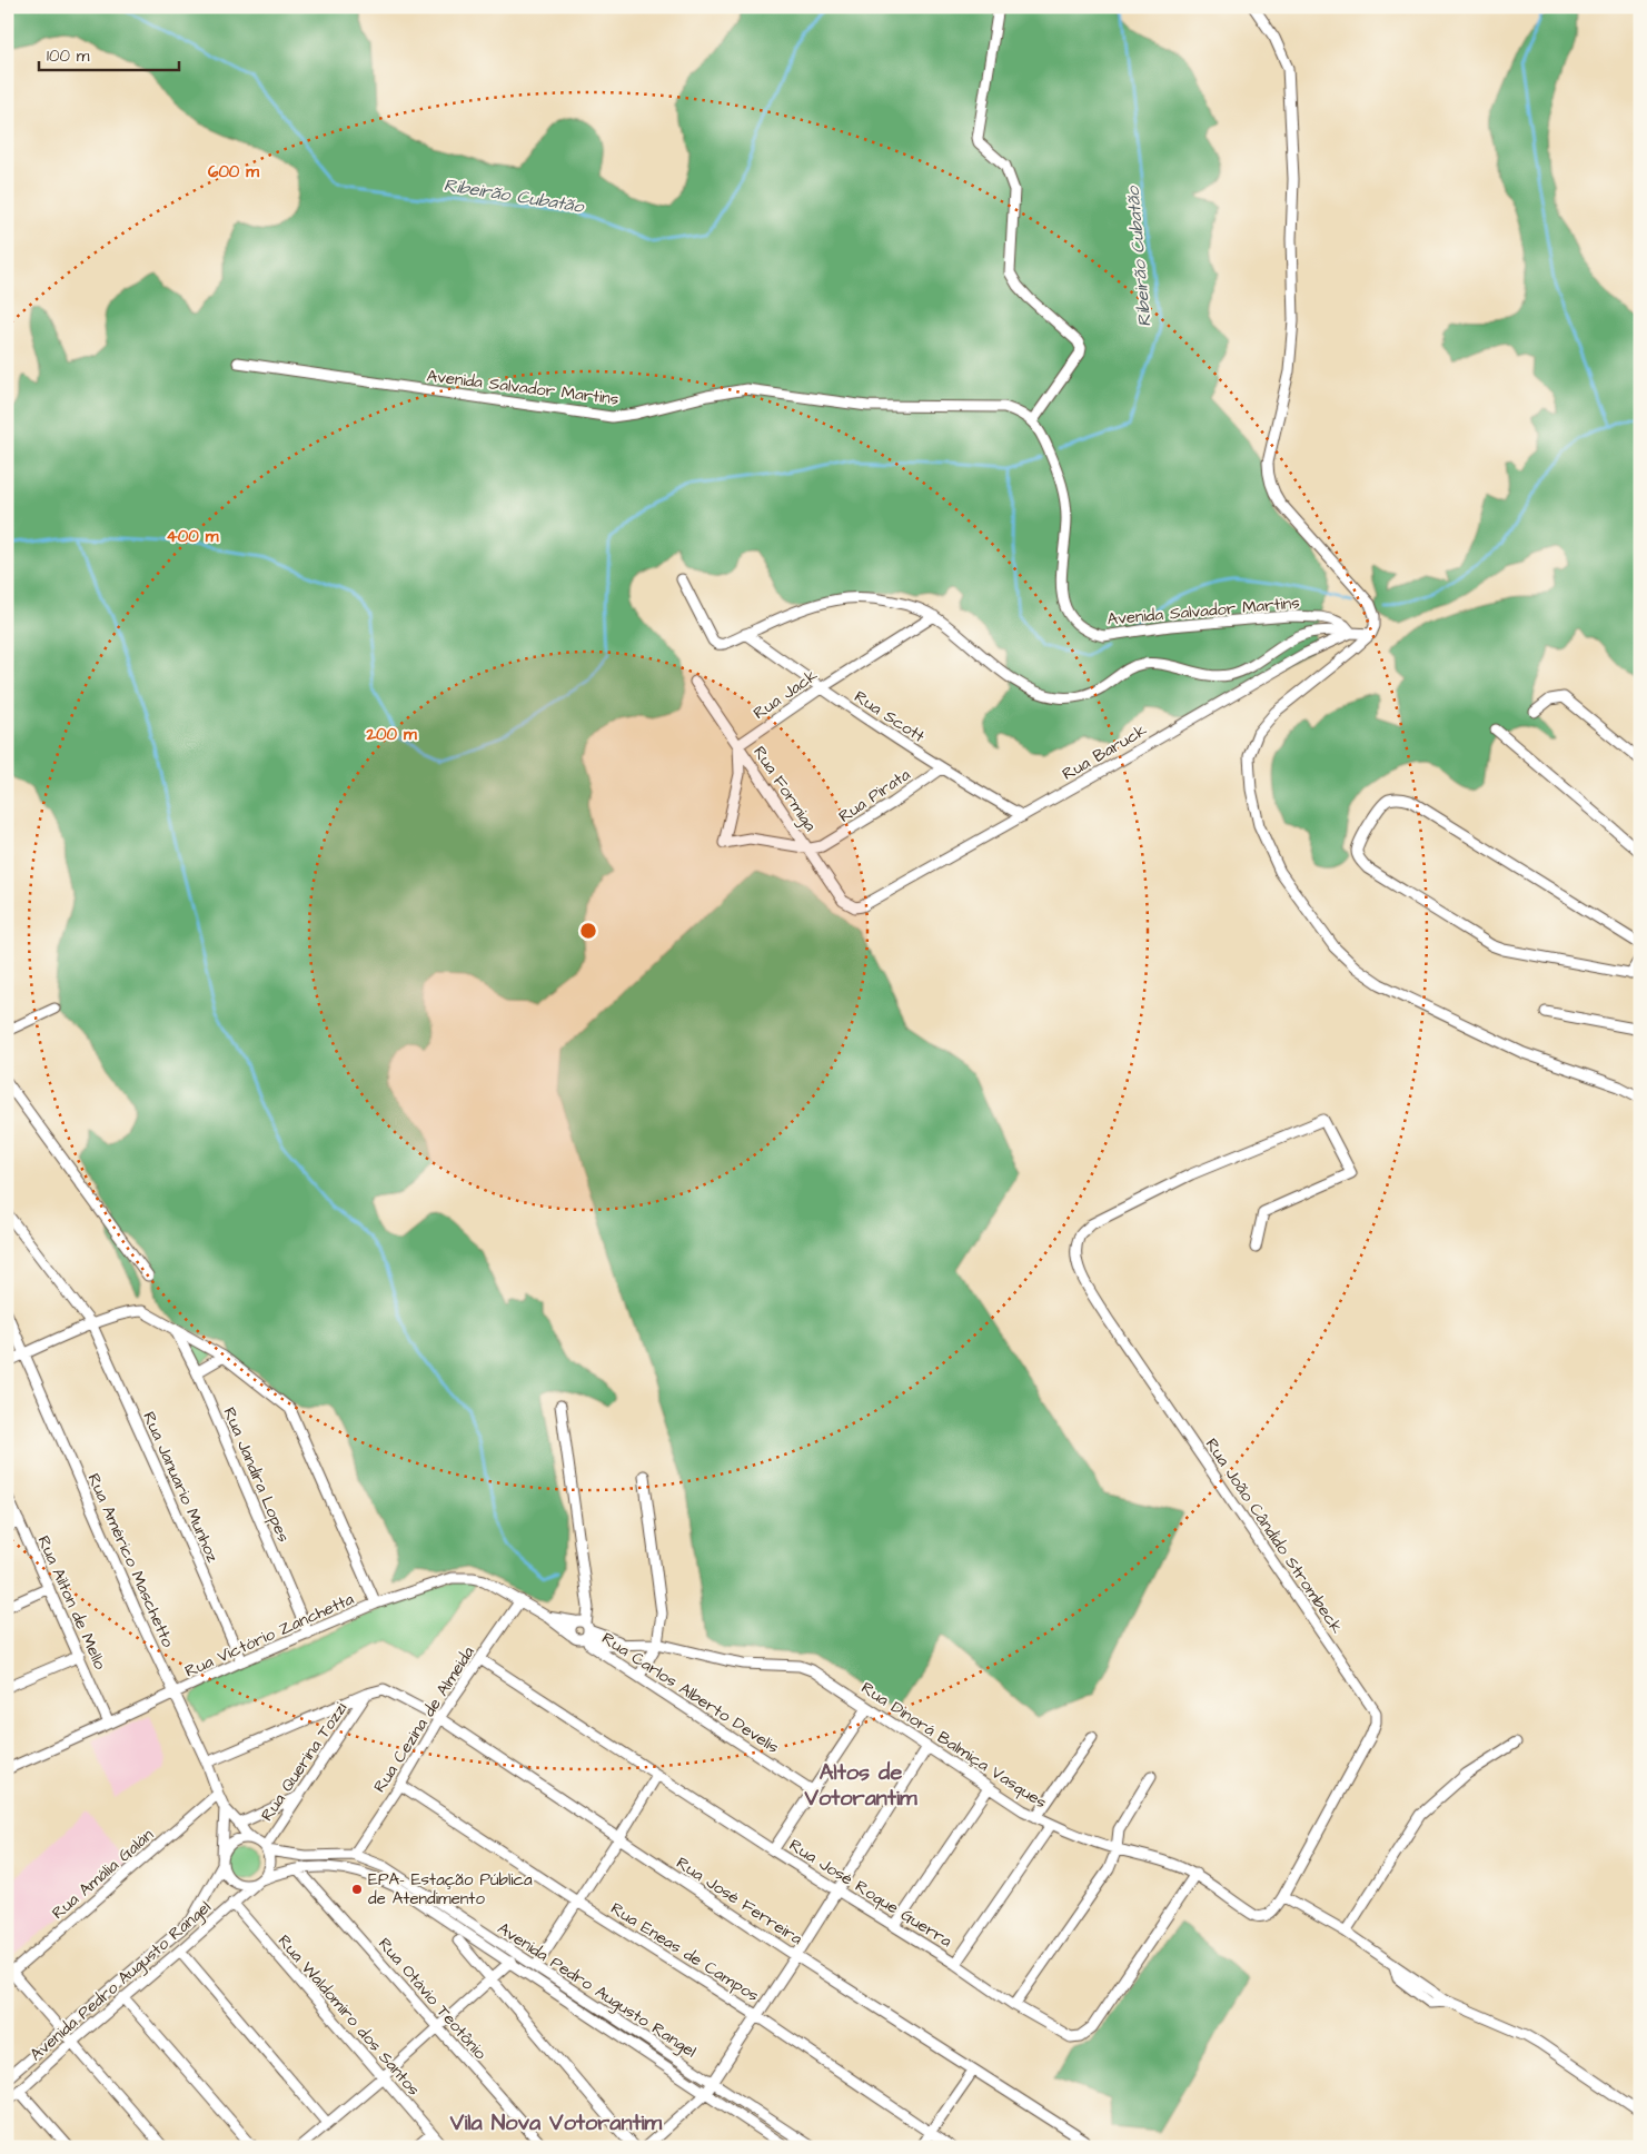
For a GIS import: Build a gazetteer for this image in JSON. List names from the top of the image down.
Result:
{
  "streets": {
    "street": [
      "Avenida Salvador Martins",
      "Rua Jack",
      "Rua Scott",
      "Rua Baruck",
      "Rua Formiga",
      "Rua Pirata",
      "Rua Jandira Lopes",
      "Rua Januario Munhoz",
      "Rua João Cândido Strombeck",
      "Rua Américo Maschetto",
      "Rua Ailton de Mello",
      "Rua Victório Zanchetta",
      "Rua Carlos Alberto Develis",
      "Rua Cezina de Almeida",
      "Rua Dinorá Balmiça Vasques",
      "Rua Querina Tozzi",
      "Rua Amália Galán",
      "Rua José Roque Guerra",
      "Rua José Ferreira",
      "Rua Eneas de Campos",
      "Avenida Pedro Augusto Rangel",
      "Rua Otávio Teotônio",
      "Rua Waldomiro dos Santos"
    ]
  },
  "crossings": [
    ["Avenida Salvador Martins", "Rua Baruck"],
    ["Rua Jack", "Rua Scott"],
    ["Rua Jack", "Rua Formiga"],
    ["Rua Jack", "Rua Pirata"],
    ["Rua Scott", "Rua Baruck"],
    ["Rua Scott", "Rua Pirata"],
    ["Rua Baruck", "Rua Formiga"],
    ["Rua Formiga", "Rua Pirata"],
    ["Rua Jandira Lopes", "Rua Victório Zanchetta"],
    ["Rua Januario Munhoz", "Rua Victório Zanchetta"],
    ["Rua João Cândido Strombeck", "Rua Dinorá Balmiça Vasques"],
    ["Rua Américo Maschetto", "Rua Victório Zanchetta"],
    ["Rua Américo Maschetto", "Rua Querina Tozzi"],
    ["Rua Américo Maschetto", "Rua Amália Galán"],
    ["Rua Américo Maschetto", "Avenida Pedro Augusto Rangel"],
    ["Rua Ailton de Mello", "Rua Victório Zanchetta"],
    ["Rua Victório Zanchetta", "Rua Carlos Alberto Develis"],
    ["Rua Victório Zanchetta", "Rua Cezina de Almeida"],
    ["Rua Carlos Alberto Develis", "Rua Dinorá Balmiça Vasques"],
    ["Rua Cezina de Almeida", "Rua José Roque Guerra"],
    ["Rua Cezina de Almeida", "Rua José Ferreira"],
    ["Rua Cezina de Almeida", "Rua Eneas de Campos"],
    ["Rua Cezina de Almeida", "Avenida Pedro Augusto Rangel"],
    ["Rua Dinorá Balmiça Vasques", "Rua José Roque Guerra"],
    ["Rua Querina Tozzi", "Rua José Ferreira"],
    ["Rua Querina Tozzi", "Avenida Pedro Augusto Rangel"],
    ["Avenida Pedro Augusto Rangel", "Rua Otávio Teotônio"],
    ["Avenida Pedro Augusto Rangel", "Rua Waldomiro dos Santos"]
  ],
  "districts": ["Altos de Votorantim", "Vila Nova Votorantim"],
  "water": ["Ribeirão Cubatão"],
  "places": ["EPA- Estação Pública de Atendimento"],
  "scale_bar": "100 m",
  "rings": ["600 m", "400 m", "200 m"]
}
